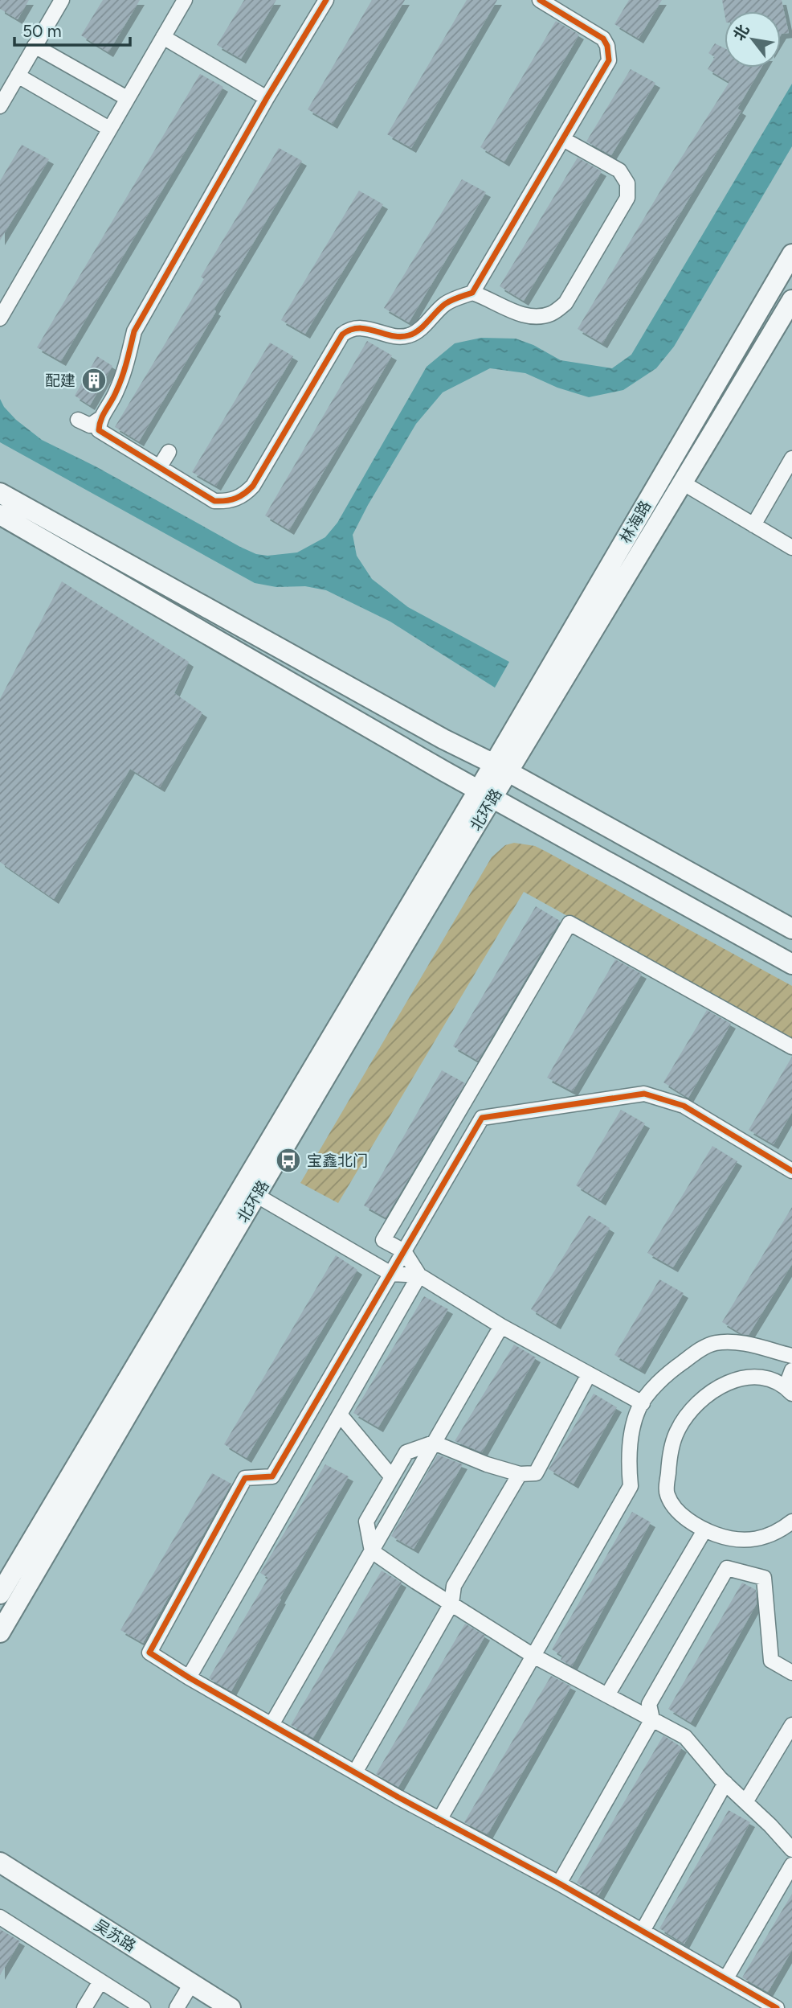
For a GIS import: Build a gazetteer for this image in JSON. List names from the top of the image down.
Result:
{
  "streets": {
    "main road": ["林海路", "北环路", "吴苏路"]
  },
  "crossings": [
    ["林海路", "北环路"]
  ],
  "places": {
    "building": ["配建"],
    "bus stop": ["宝鑫北门"]
  },
  "scale_bar": "50 m",
  "north": "top left"
}
